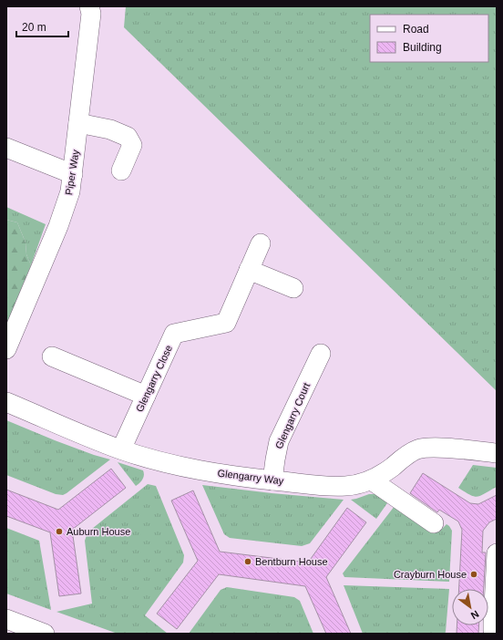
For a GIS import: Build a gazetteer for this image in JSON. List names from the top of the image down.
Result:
{
  "streets": {
    "street": [
      "Piper Way",
      "Glengarry Close",
      "Glengarry Court",
      "Glengarry Way"
    ]
  },
  "crossings": [
    ["Glengarry Close", "Glengarry Way"],
    ["Glengarry Court", "Glengarry Way"]
  ],
  "places": ["Auburn House", "Bentburn House", "Crayburn House"],
  "legend": ["Road", "Building"],
  "scale_bar": "20 m",
  "north": "bottom right"
}
